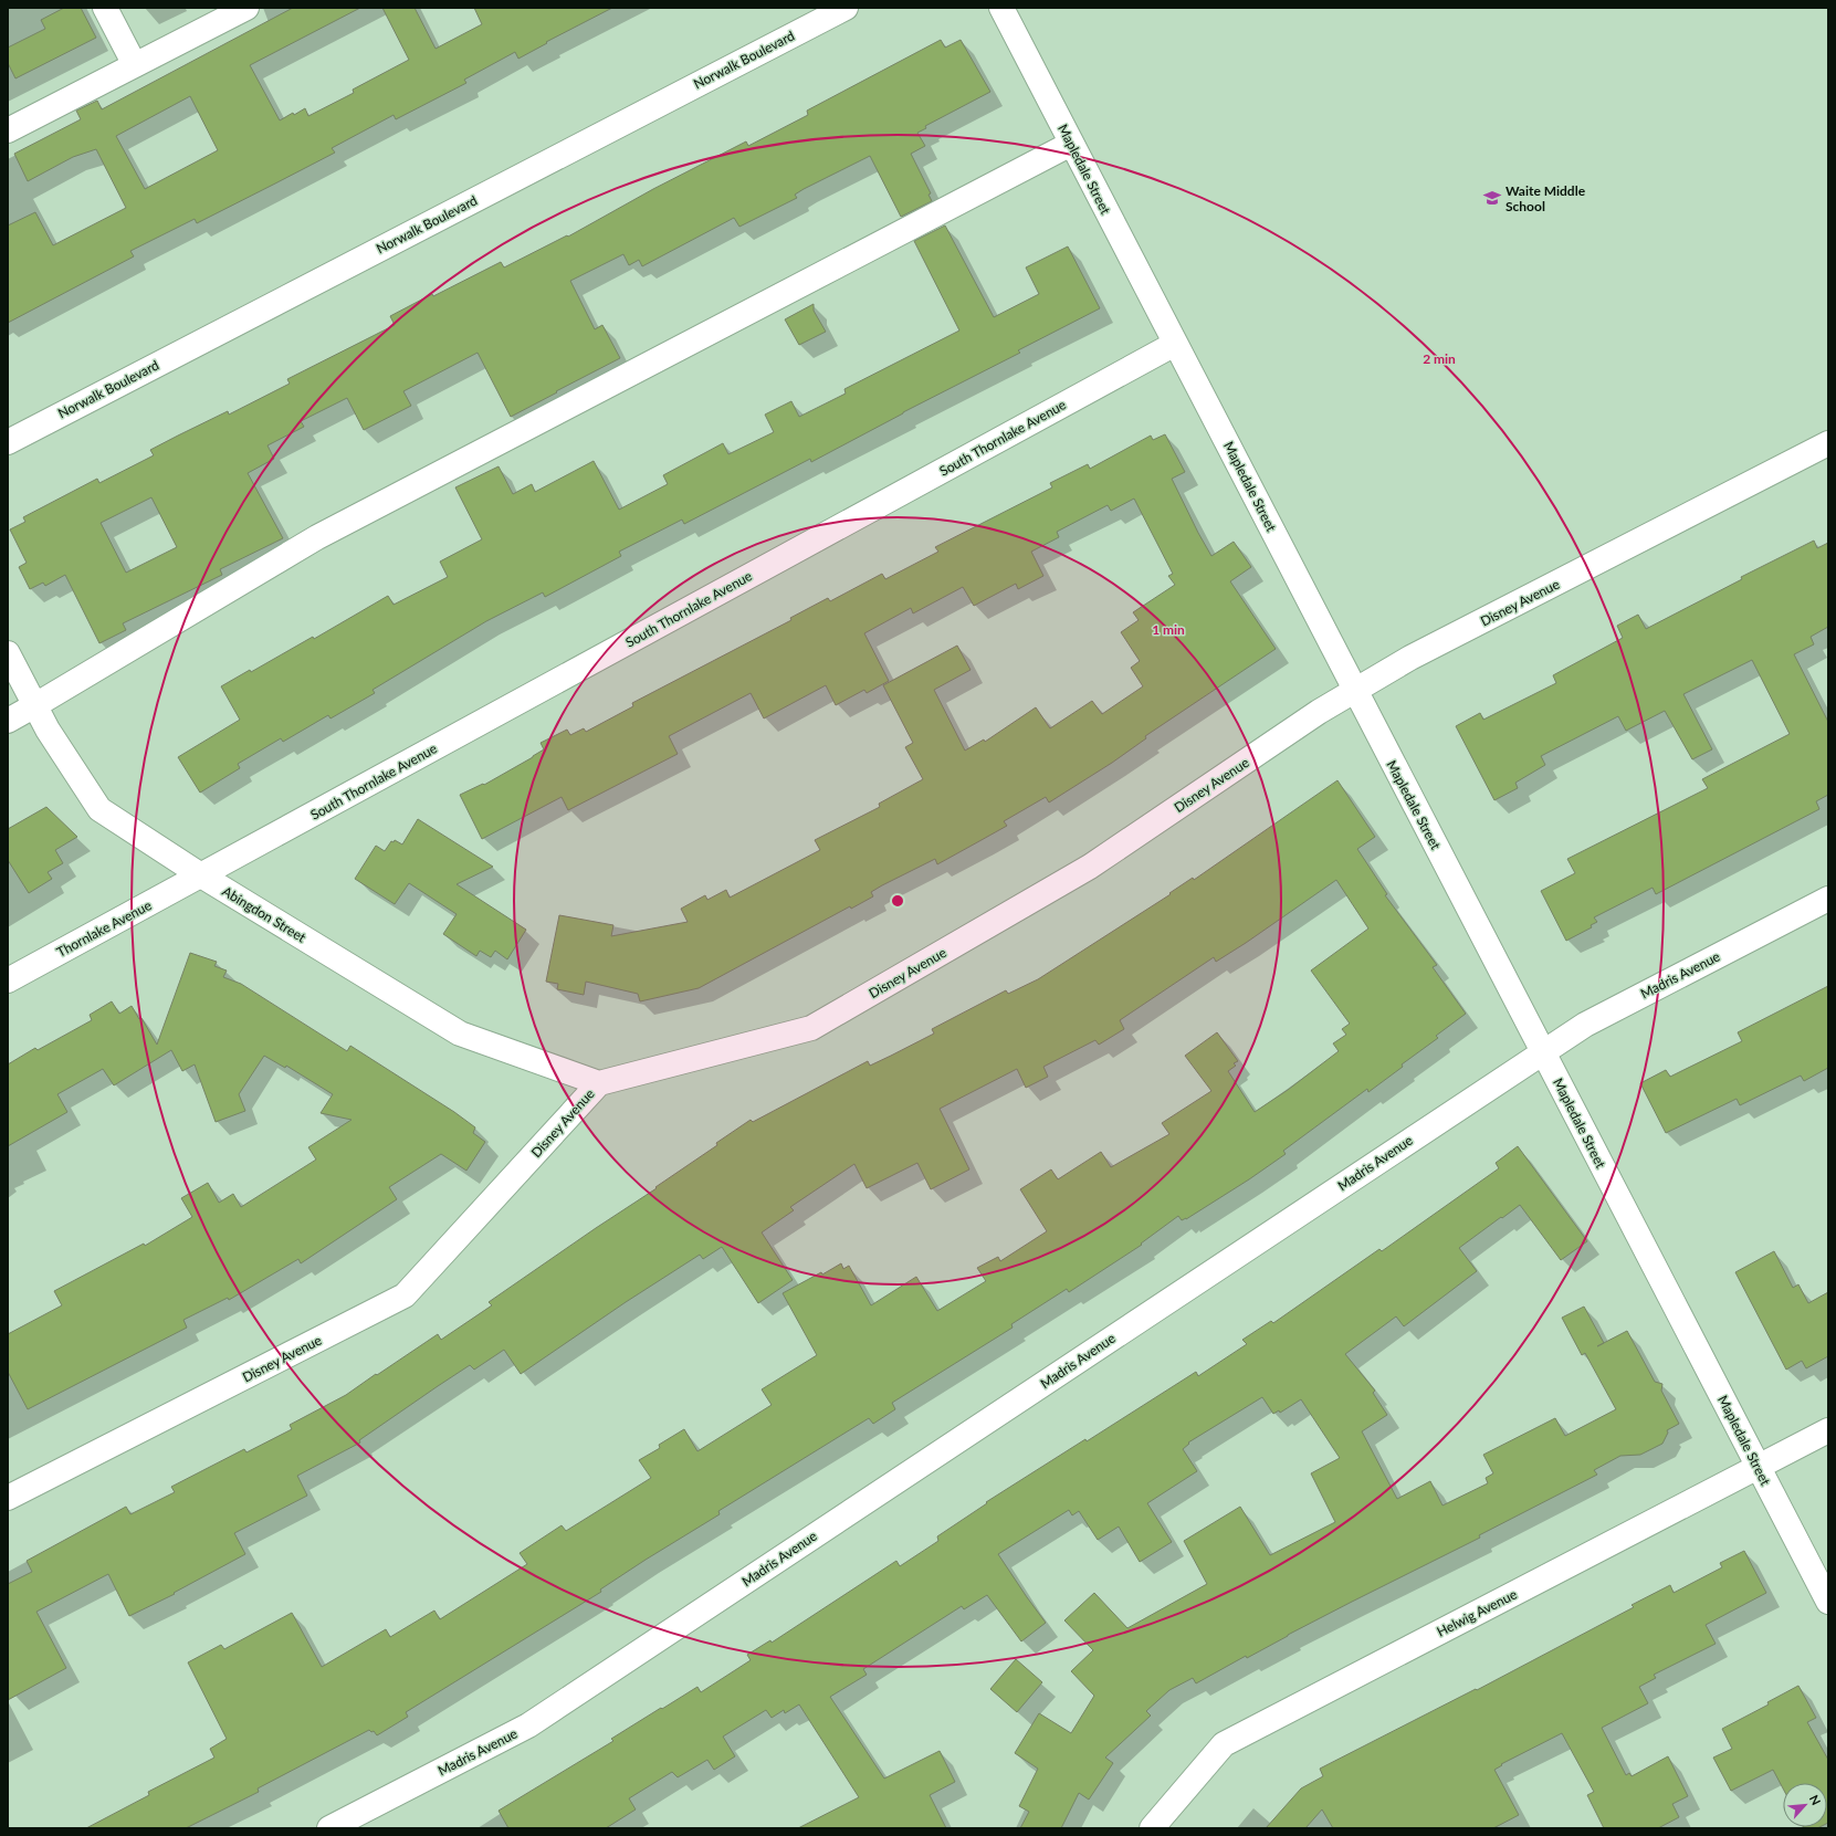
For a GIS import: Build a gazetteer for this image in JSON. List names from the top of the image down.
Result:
{
  "streets": {
    "street": [
      "Norwalk Boulevard",
      "Mapledale Street",
      "South Thornlake Avenue",
      "Disney Avenue",
      "Abingdon Street",
      "Thornlake Avenue",
      "Madris Avenue",
      "Helwig Avenue"
    ]
  },
  "crossings": [
    ["Mapledale Street", "South Thornlake Avenue"],
    ["Mapledale Street", "Disney Avenue"],
    ["Mapledale Street", "Madris Avenue"],
    ["Mapledale Street", "Helwig Avenue"],
    ["South Thornlake Avenue", "Abingdon Street"],
    ["South Thornlake Avenue", "Thornlake Avenue"],
    ["Disney Avenue", "Abingdon Street"],
    ["Abingdon Street", "Thornlake Avenue"]
  ],
  "places": {
    "school or university": ["Waite Middle School"]
  },
  "north": "top right",
  "rings": ["2 min", "1 min"]
}
